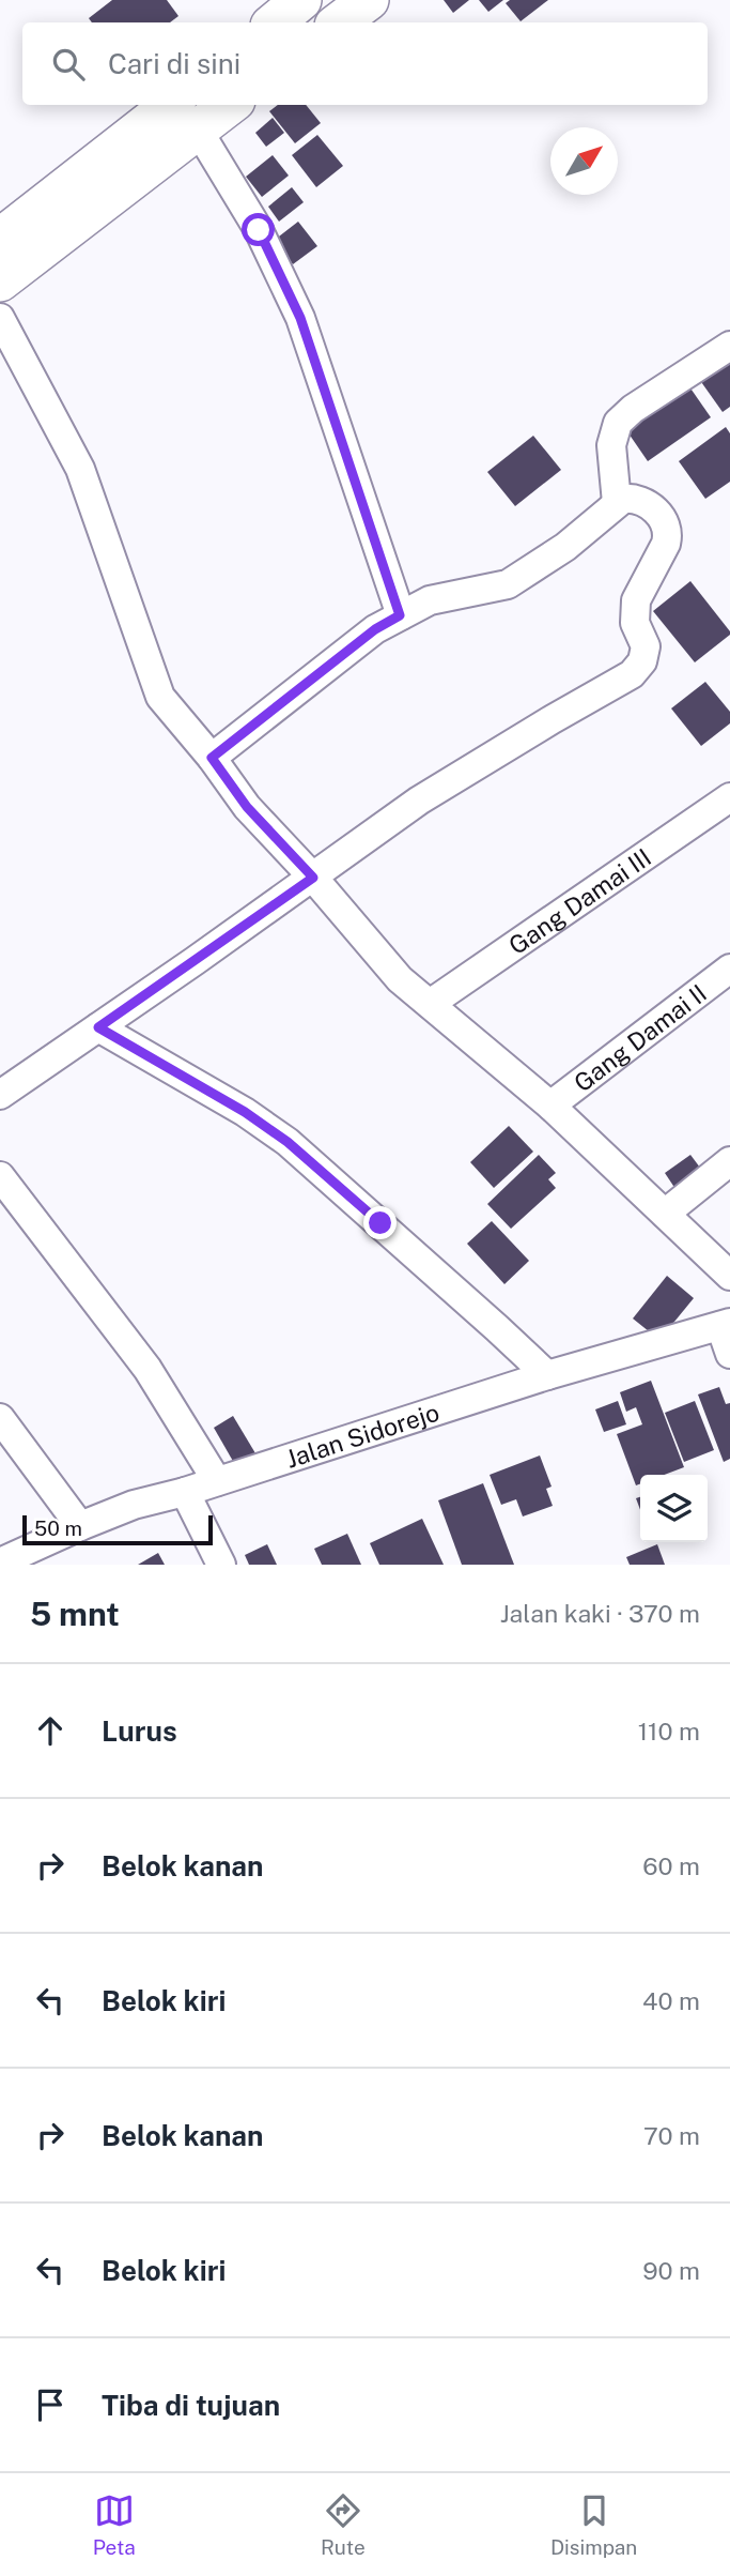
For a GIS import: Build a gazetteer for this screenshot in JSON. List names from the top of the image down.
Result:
{
  "streets": {
    "street": ["Gang Damai III", "Gang Damai II", "Jalan Sidorejo"]
  },
  "scale_bar": "50 m",
  "north": "top right",
  "page": {
    "search": "Cari di sini",
    "scale": "50 m",
    "heading": ["5 mnt", "Jalan kaki · 370 m"],
    "list": [
      ["Lurus", "110 m"],
      ["Belok kanan", "60 m"],
      ["Belok kiri", "40 m"],
      ["Belok kanan", "70 m"],
      ["Belok kiri", "90 m"],
      "Tiba di tujuan"
    ],
    "nav": ["Peta", "Rute", "Disimpan"]
  }
}
